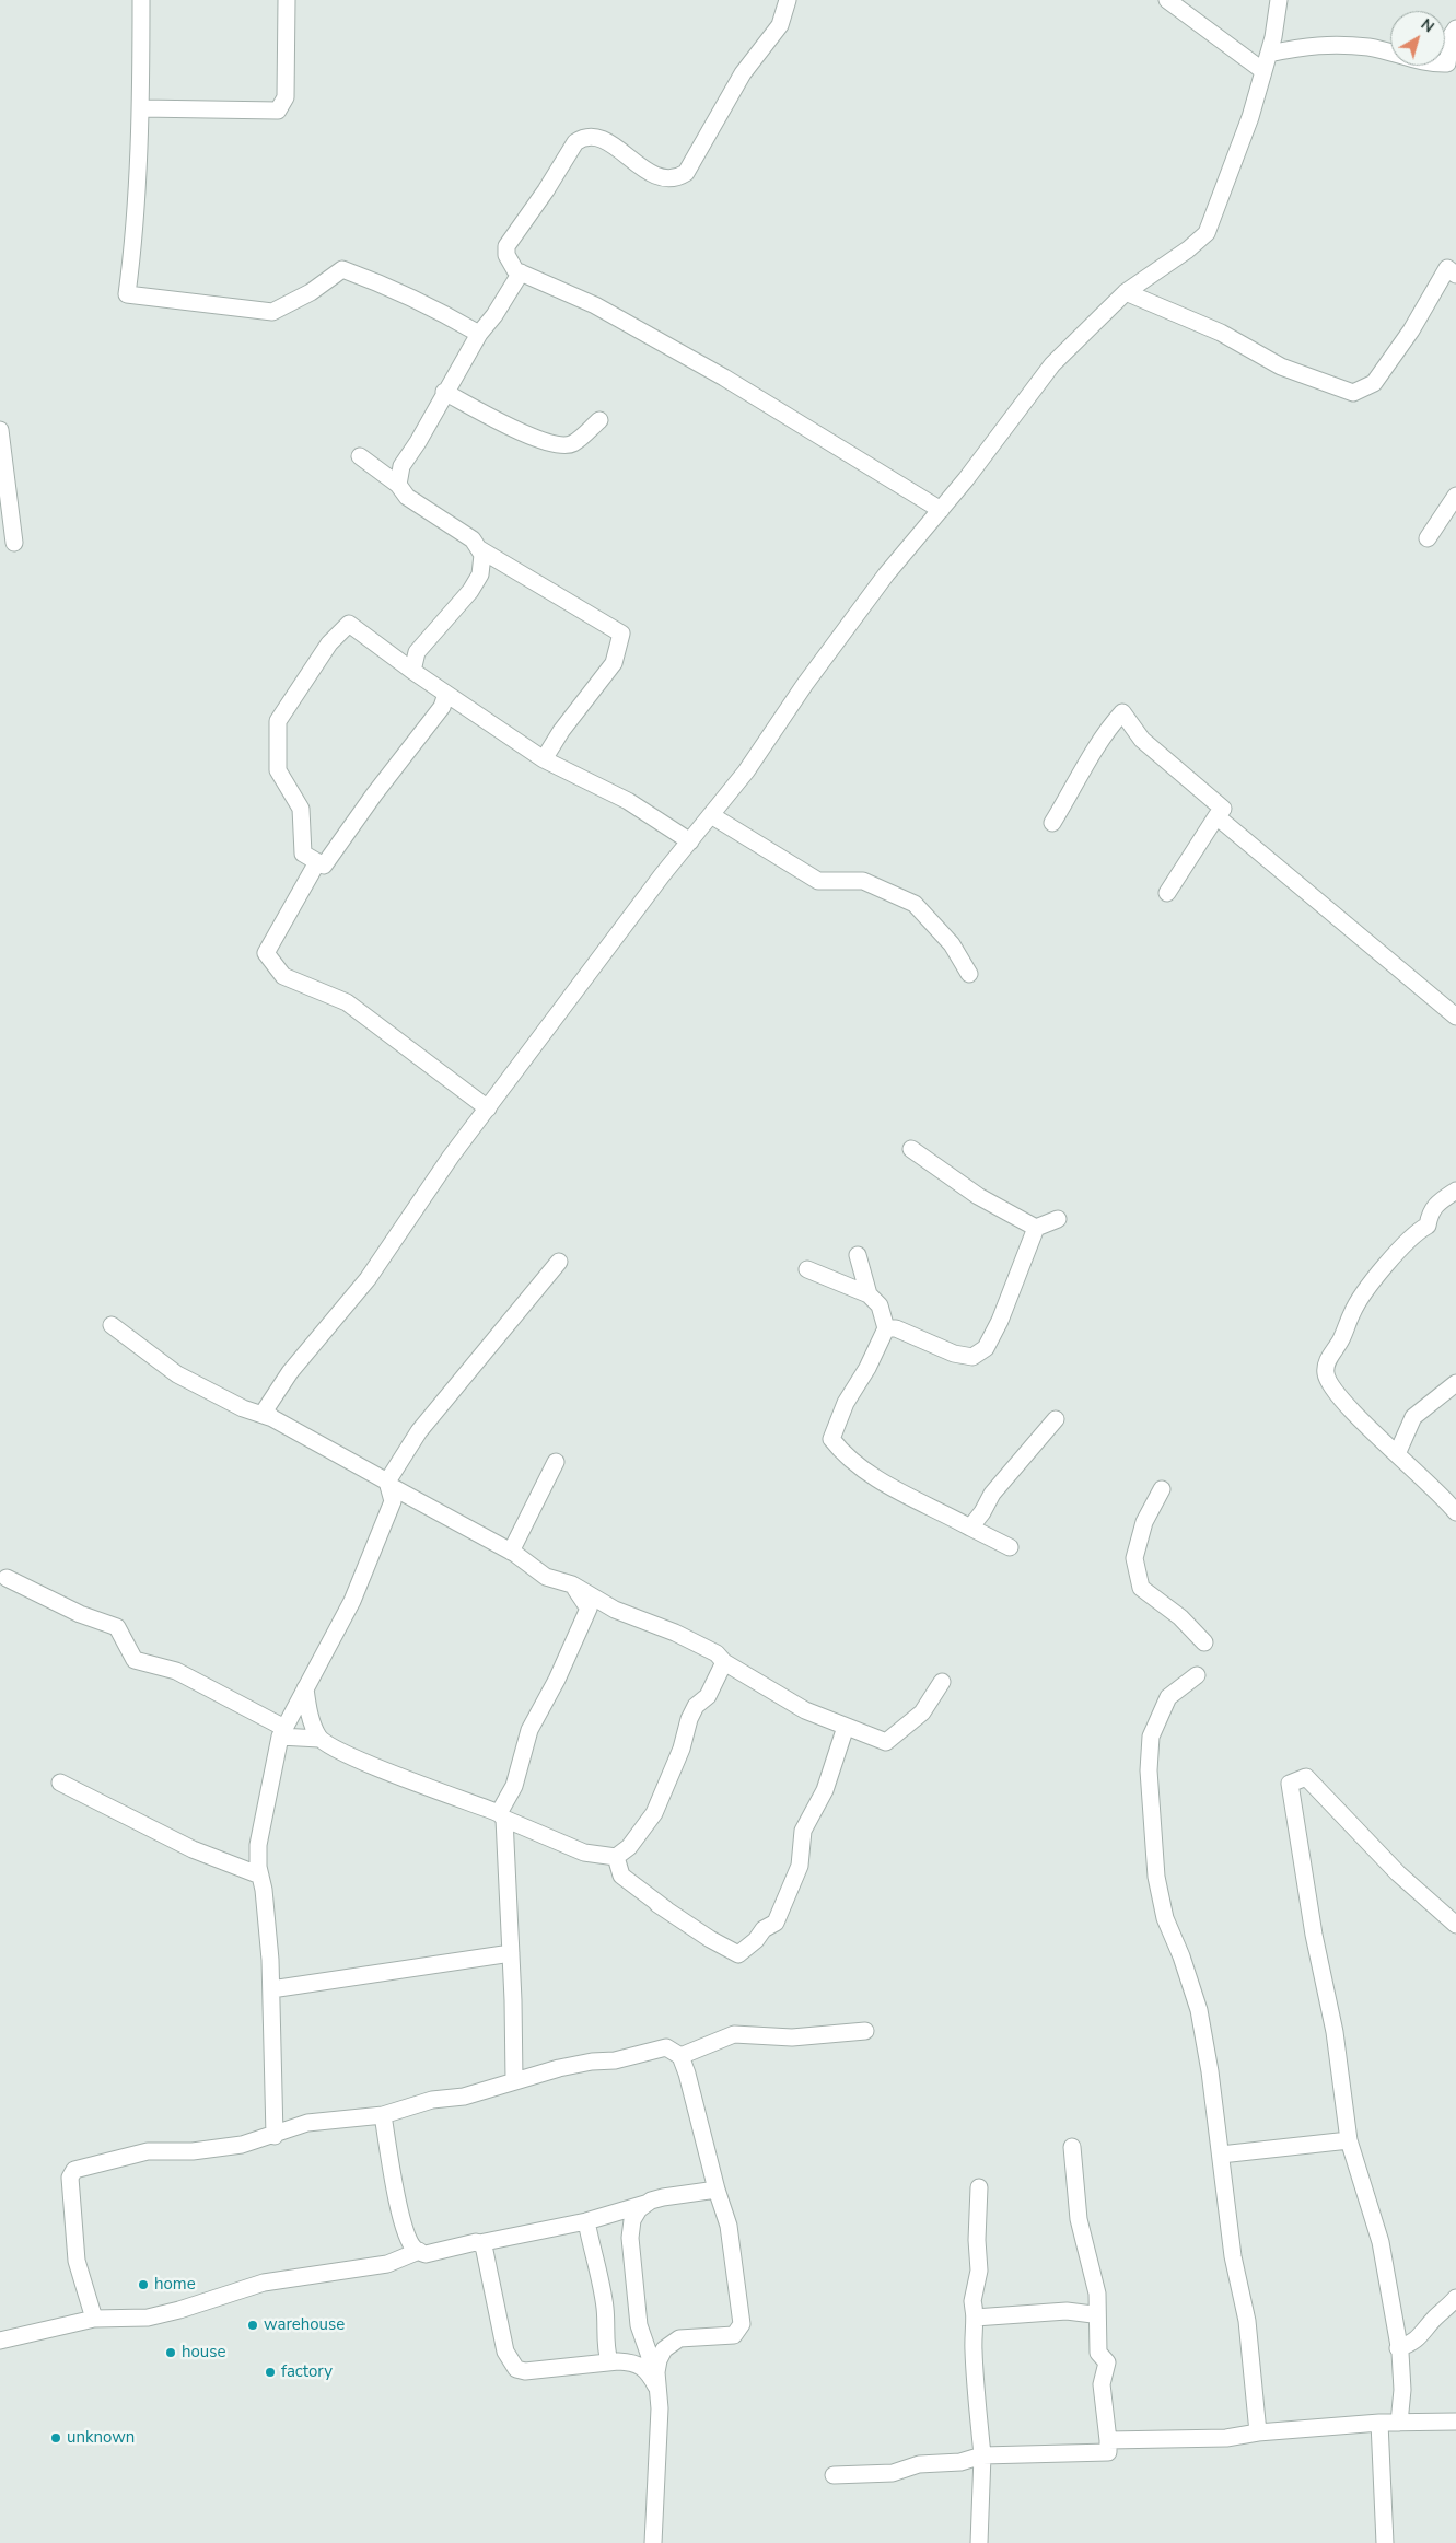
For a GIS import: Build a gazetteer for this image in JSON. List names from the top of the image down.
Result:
{
  "places": [
    "home",
    "warehouse",
    "house",
    "factory",
    "unknown"
  ],
  "north": "top right"
}
